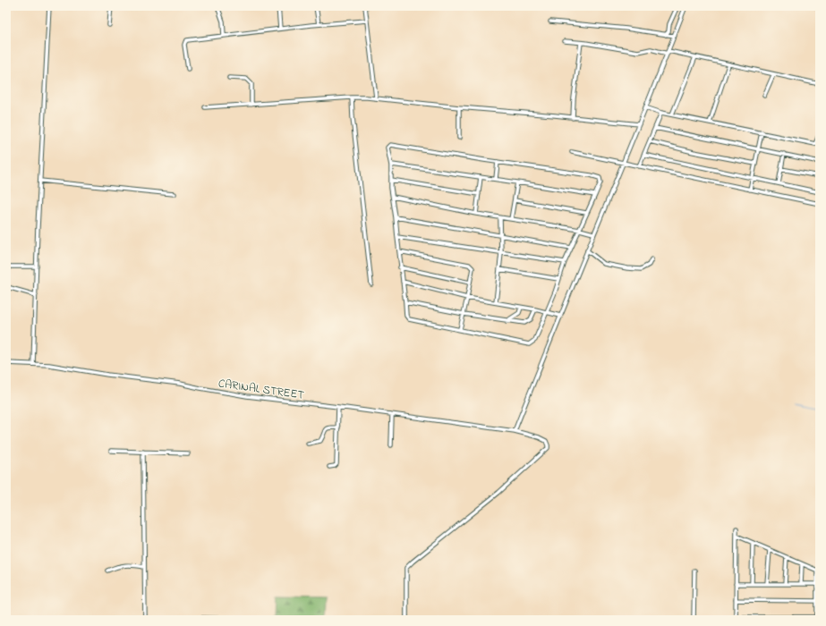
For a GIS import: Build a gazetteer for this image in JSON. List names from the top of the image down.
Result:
{
  "streets": {
    "street": ["CARINAL STREET"]
  }
}
